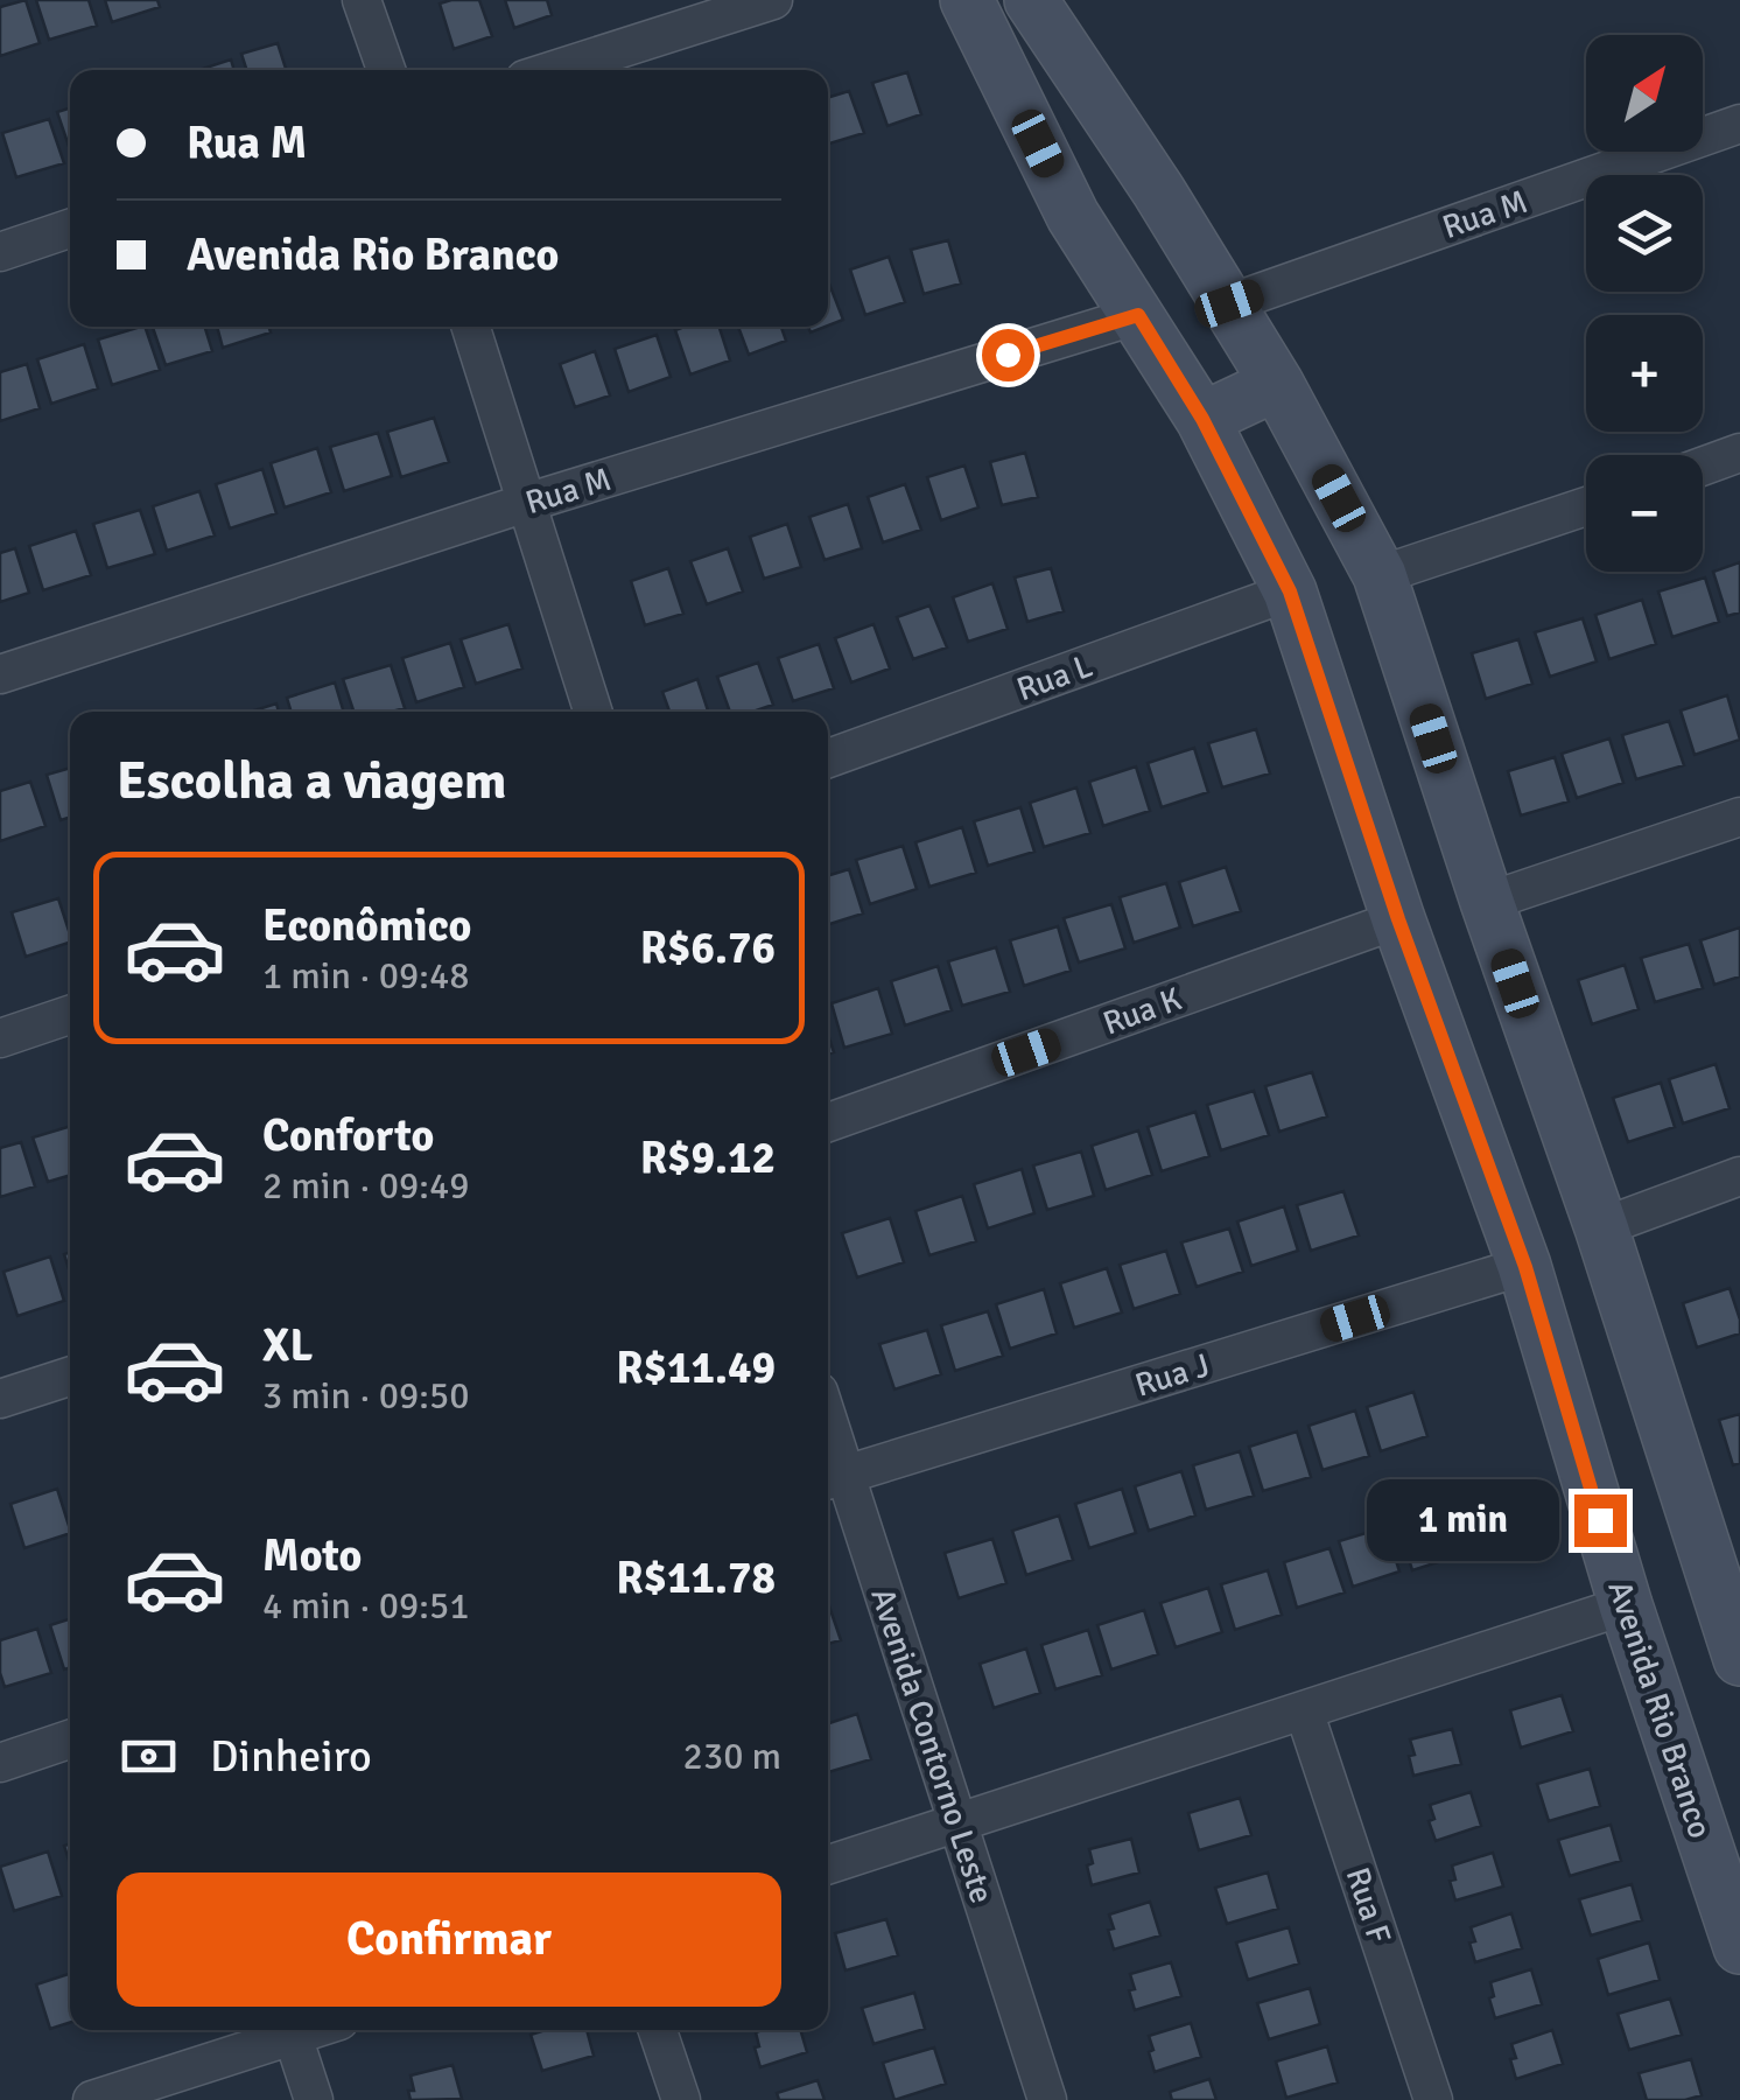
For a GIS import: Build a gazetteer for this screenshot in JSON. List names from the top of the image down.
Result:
{
  "streets": {
    "street": [
      "Rua M",
      "Rua L",
      "Rua K",
      "Rua J",
      "Avenida Rio Branco",
      "Avenida Contorno Leste",
      "Rua F"
    ]
  },
  "crossings": [
    ["Rua M", "Avenida Rio Branco"],
    ["Rua L", "Avenida Rio Branco"],
    ["Rua K", "Avenida Rio Branco"],
    ["Rua J", "Avenida Rio Branco"],
    ["Rua J", "Avenida Contorno Leste"]
  ],
  "north": "top right",
  "page": {
    "map_buttons": ["+", "−"],
    "banner": ["Rua M", "Avenida Rio Branco"],
    "heading": "Escolha a viagem",
    "list": [
      {
        "name": "Econômico",
        "note": "1 min · 09:48",
        "value": "R$6.76"
      },
      {
        "name": "Conforto",
        "note": "2 min · 09:49",
        "value": "R$9.12"
      },
      {
        "name": "XL",
        "note": "3 min · 09:50",
        "value": "R$11.49"
      },
      {
        "name": "Moto",
        "note": "4 min · 09:51",
        "value": "R$11.78"
      }
    ],
    "bubble": "1 min",
    "pay": ["Dinheiro", "230 m"],
    "buttons": "Confirmar"
  }
}
